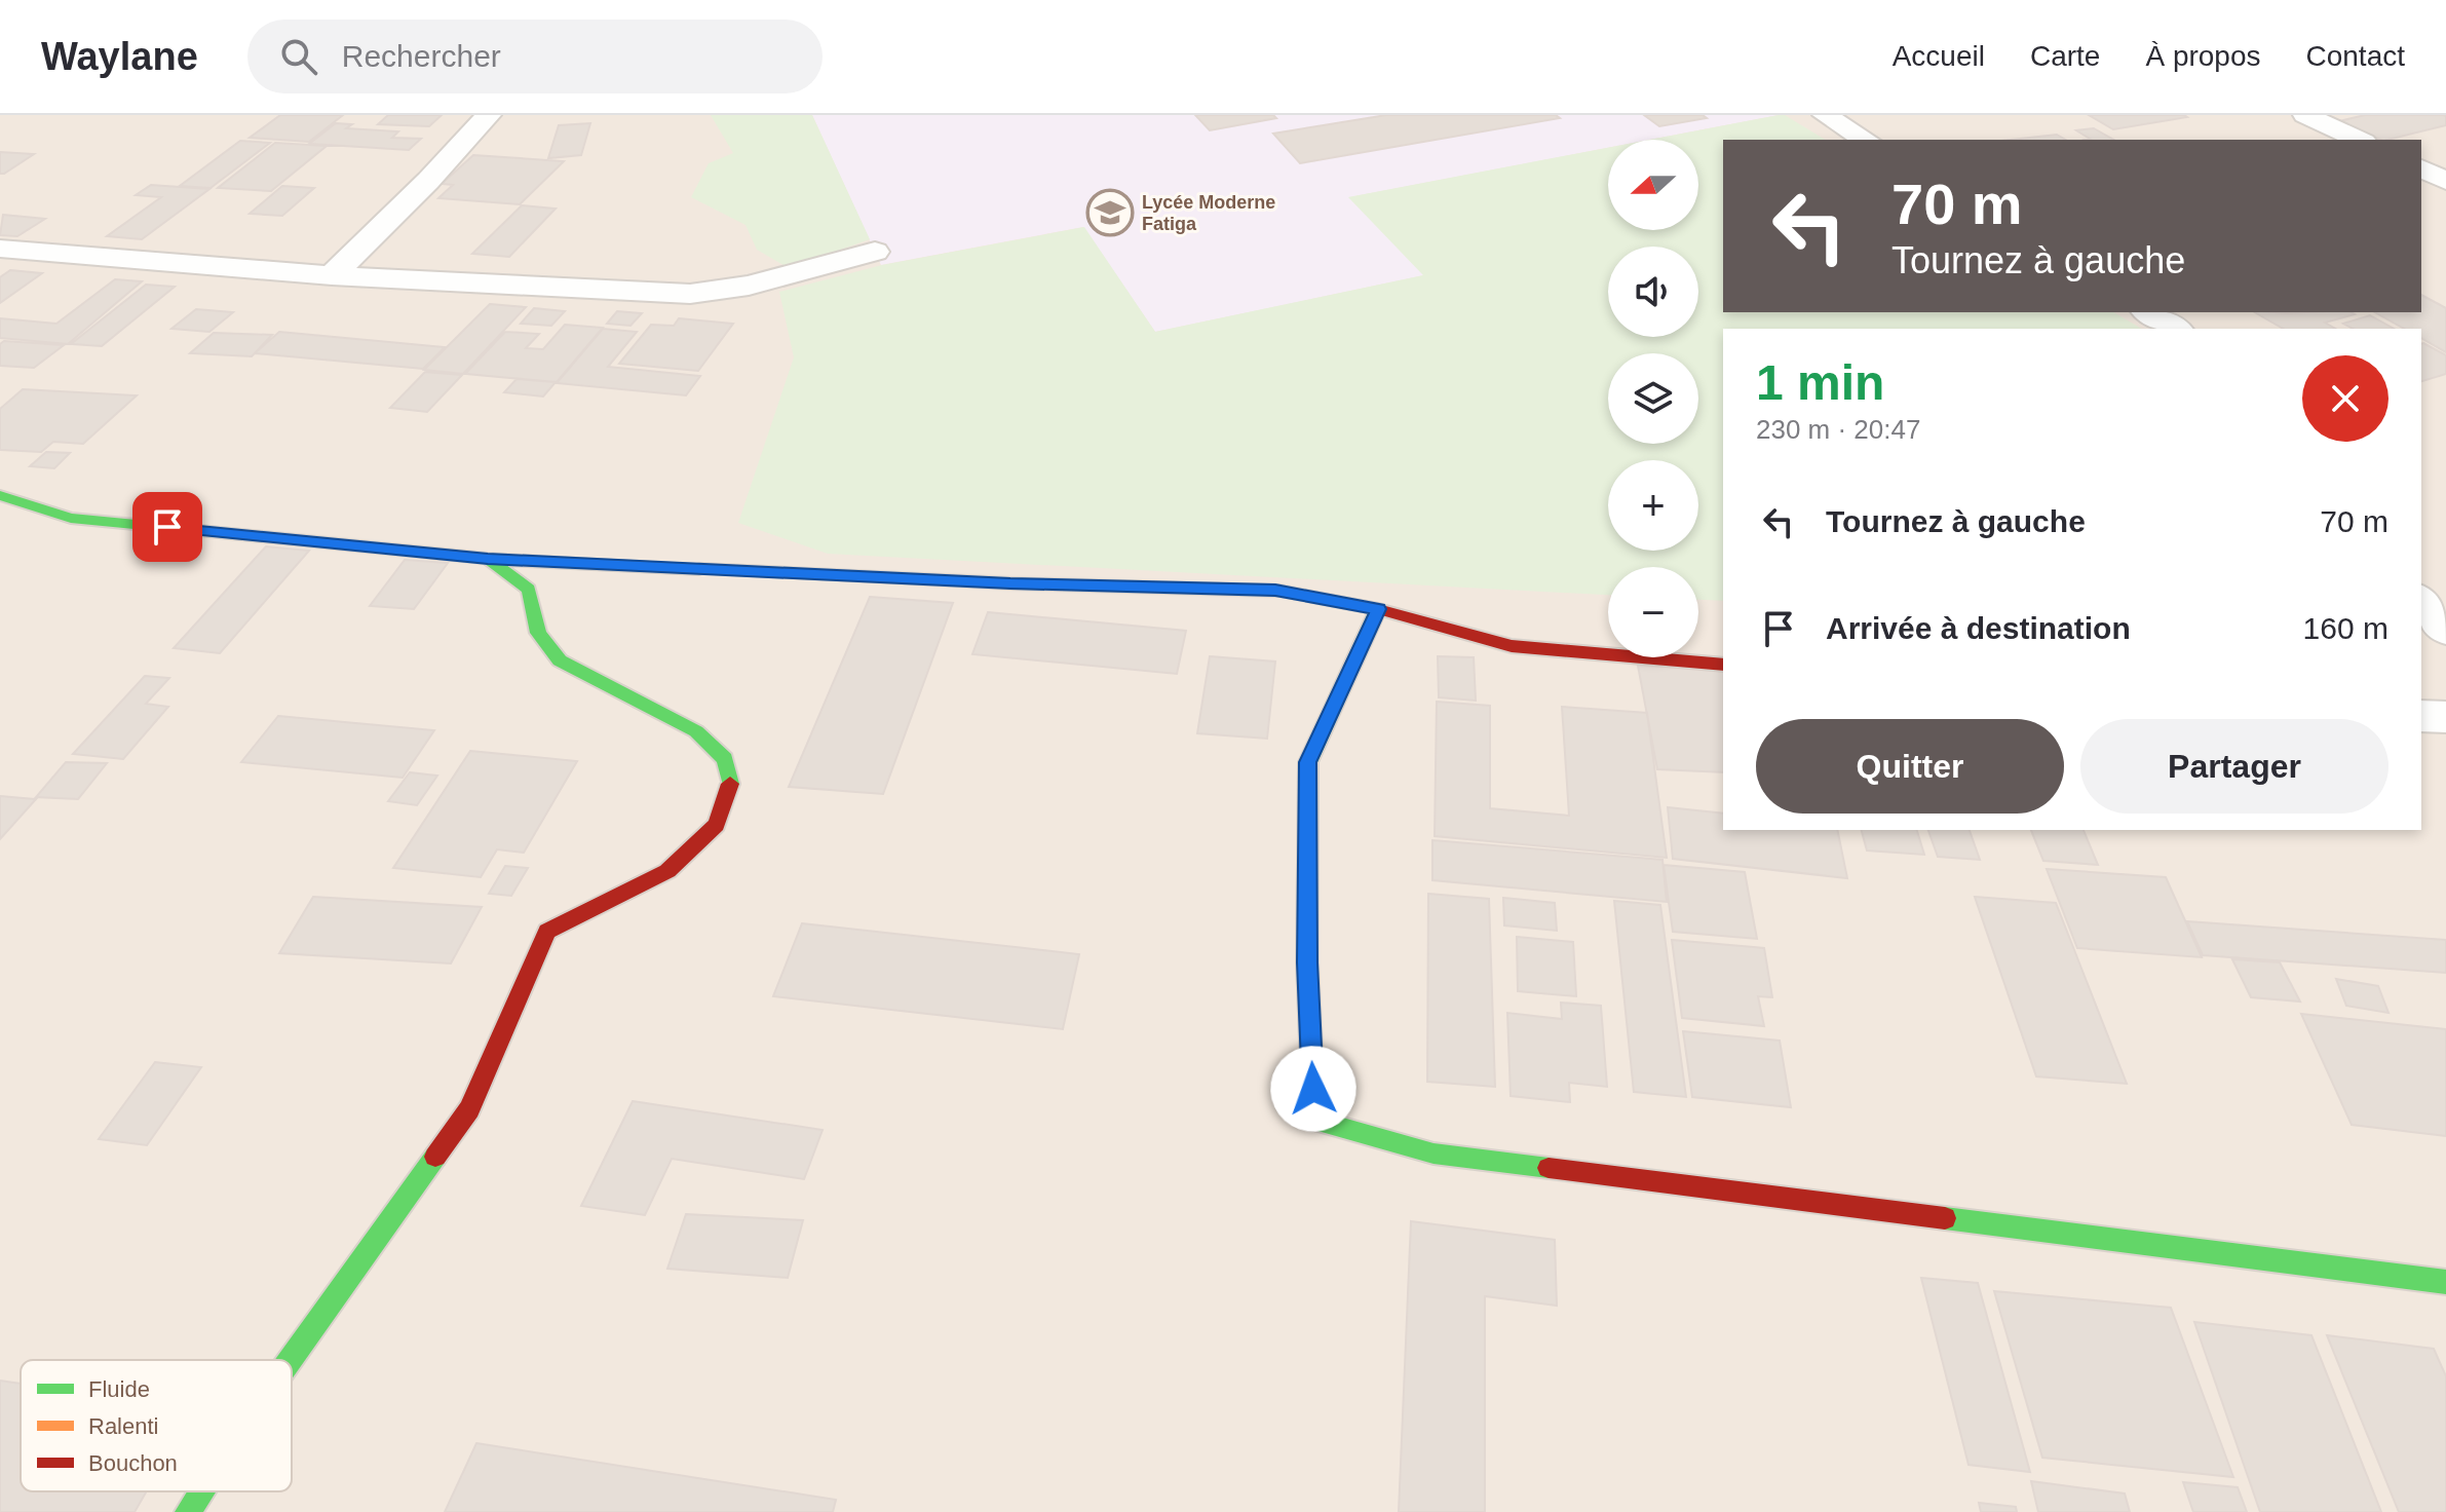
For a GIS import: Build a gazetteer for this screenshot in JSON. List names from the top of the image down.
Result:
{
  "places": {
    "school or university": ["Lycée Moderne Fatiga"]
  },
  "legend": ["Fluide", "Ralenti", "Bouchon"],
  "north": "left",
  "page": {
    "header": "Waylane",
    "search": "Rechercher",
    "nav": [
      "Accueil",
      "Carte",
      "À propos",
      "Contact"
    ],
    "map_buttons": ["+", "−"],
    "turn": ["70 m", "Tournez à gauche"],
    "heading": ["1 min", "230 m · 20:47"],
    "list": [
      {
        "name": "Tournez à gauche",
        "value": "70 m"
      },
      {
        "name": "Arrivée à destination",
        "value": "160 m"
      }
    ],
    "buttons": ["Quitter", "Partager"]
  }
}
